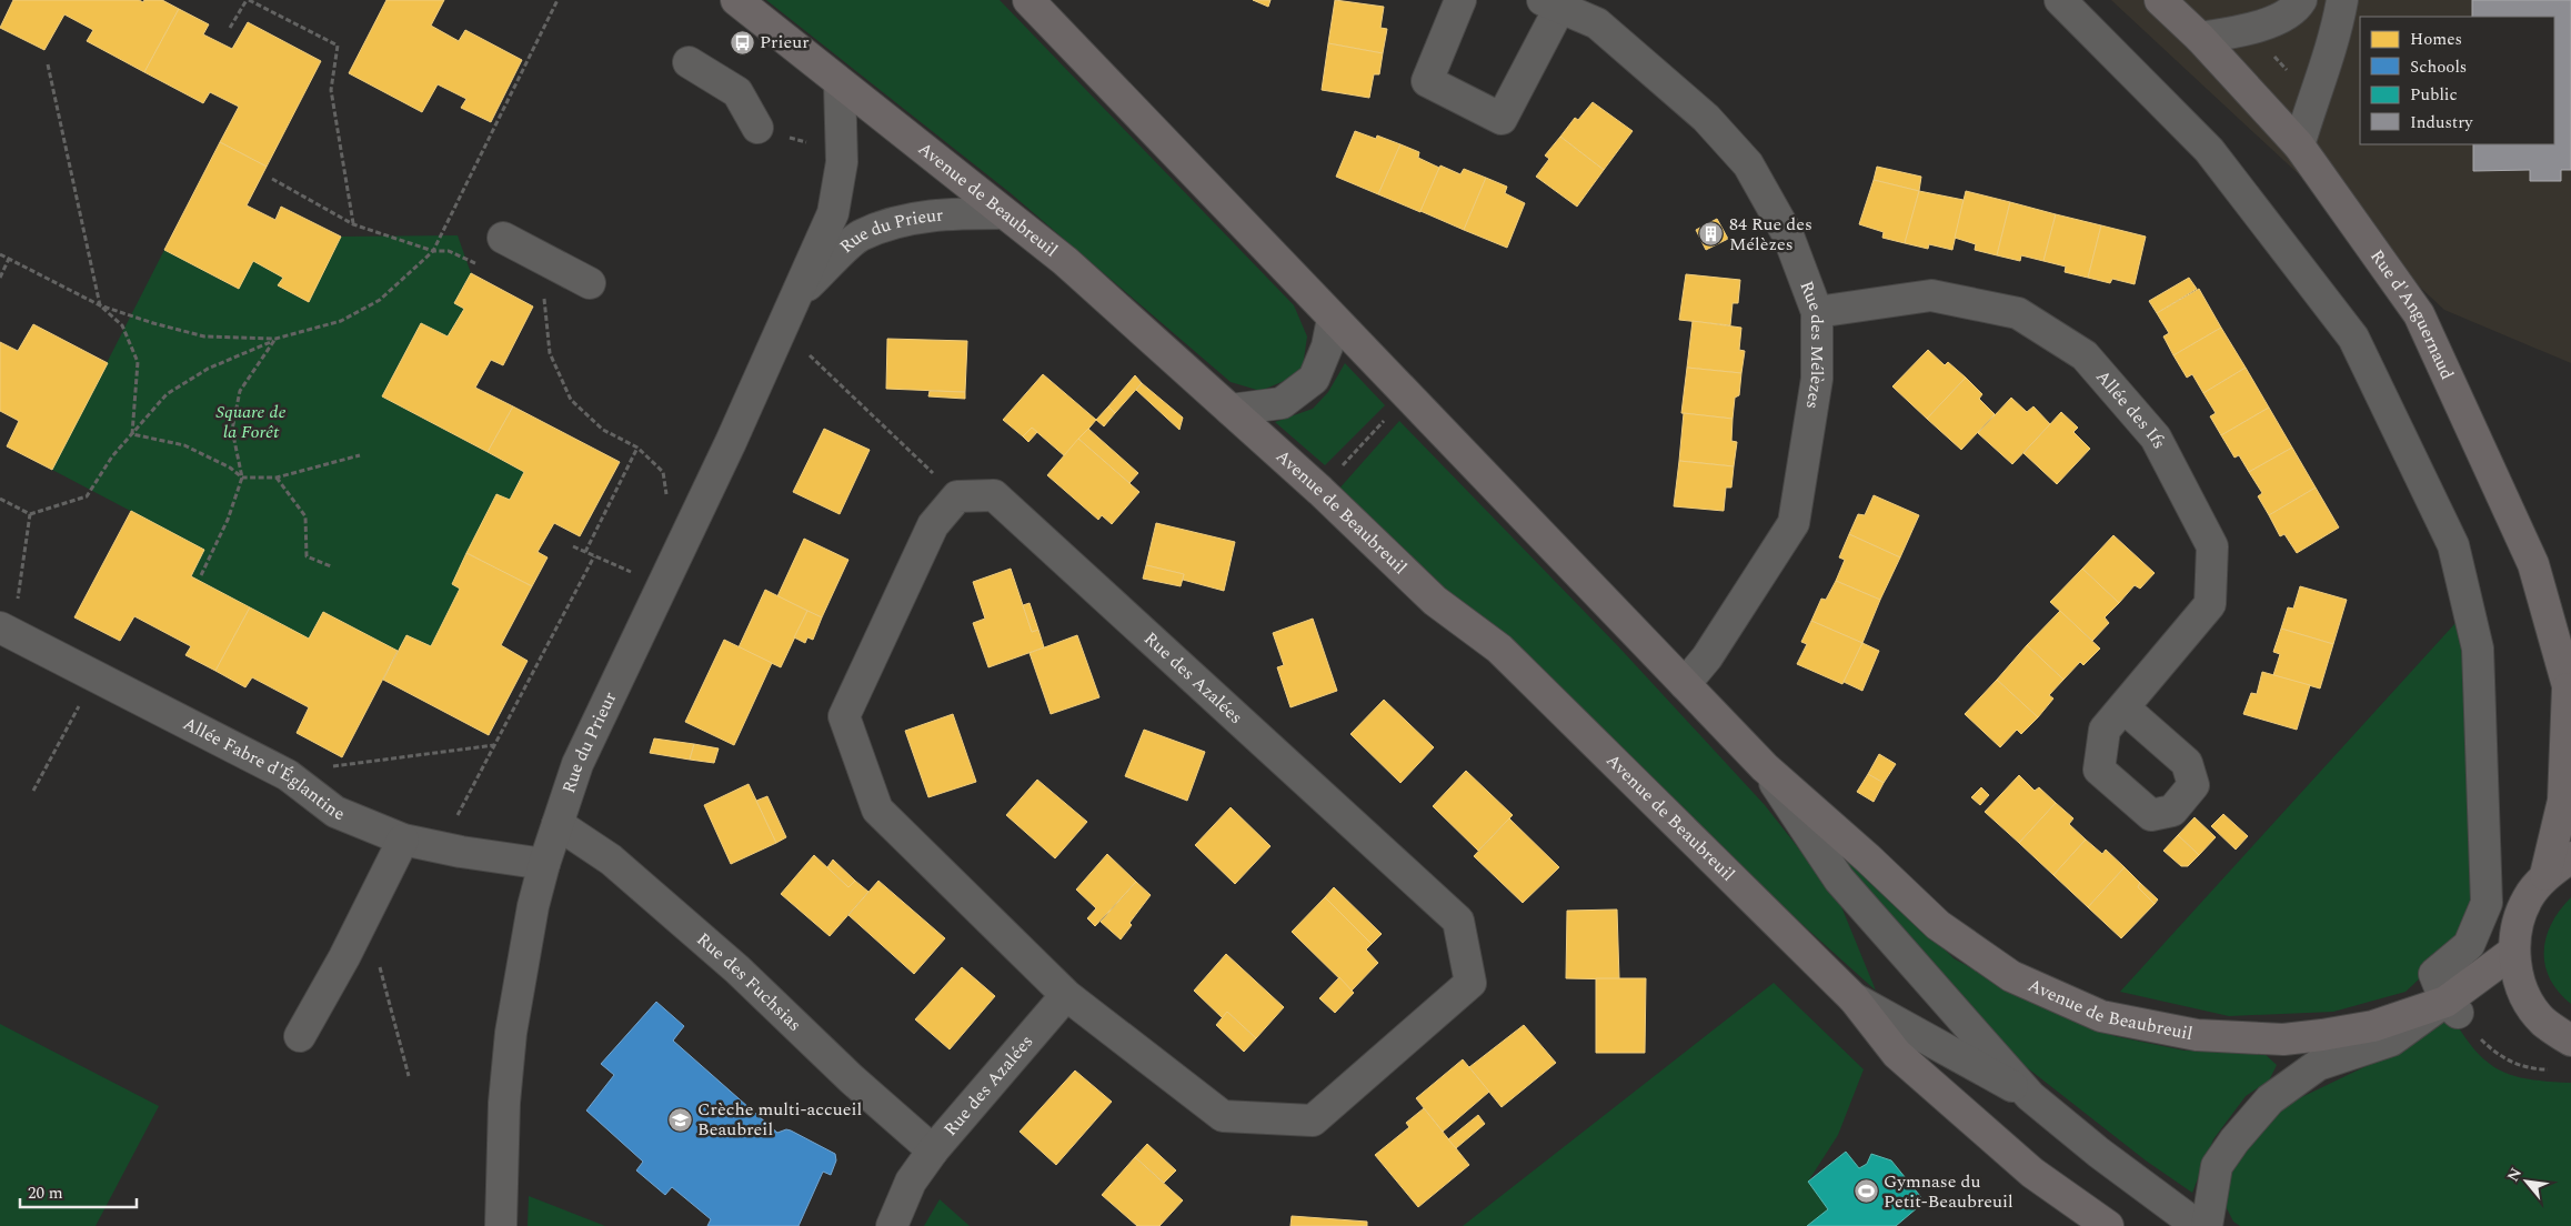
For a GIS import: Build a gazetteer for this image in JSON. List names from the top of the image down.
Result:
{
  "streets": {
    "main road": ["Avenue de Beaubreuil", "Rue d'Anguernaud"],
    "street": [
      "Rue du Prieur",
      "Rue des Mélèzes",
      "Allée des Ifs",
      "Rue des Azalées",
      "Allée Fabre d'Églantine",
      "Rue des Fuchsias"
    ]
  },
  "crossings": [
    ["Avenue de Beaubreuil", "Rue du Prieur"],
    ["Avenue de Beaubreuil", "Rue d'Anguernaud"],
    ["Avenue de Beaubreuil", "Rue des Mélèzes"],
    ["Rue du Prieur", "Allée Fabre d'Églantine"],
    ["Rue du Prieur", "Rue des Fuchsias"],
    ["Rue des Mélèzes", "Allée des Ifs"],
    ["Rue des Azalées", "Rue des Fuchsias"]
  ],
  "parks": ["Square de la Forêt"],
  "places": {
    "bus stop": ["Prieur"],
    "building": ["84 Rue des Mélèzes"],
    "school or university": ["Crèche multi-accueil Beaubreil"],
    "sports": ["Gymnase du Petit-Beaubreuil"]
  },
  "legend": [
    "Homes",
    "Schools",
    "Public",
    "Industry"
  ],
  "scale_bar": "20 m",
  "north": "top left"
}
